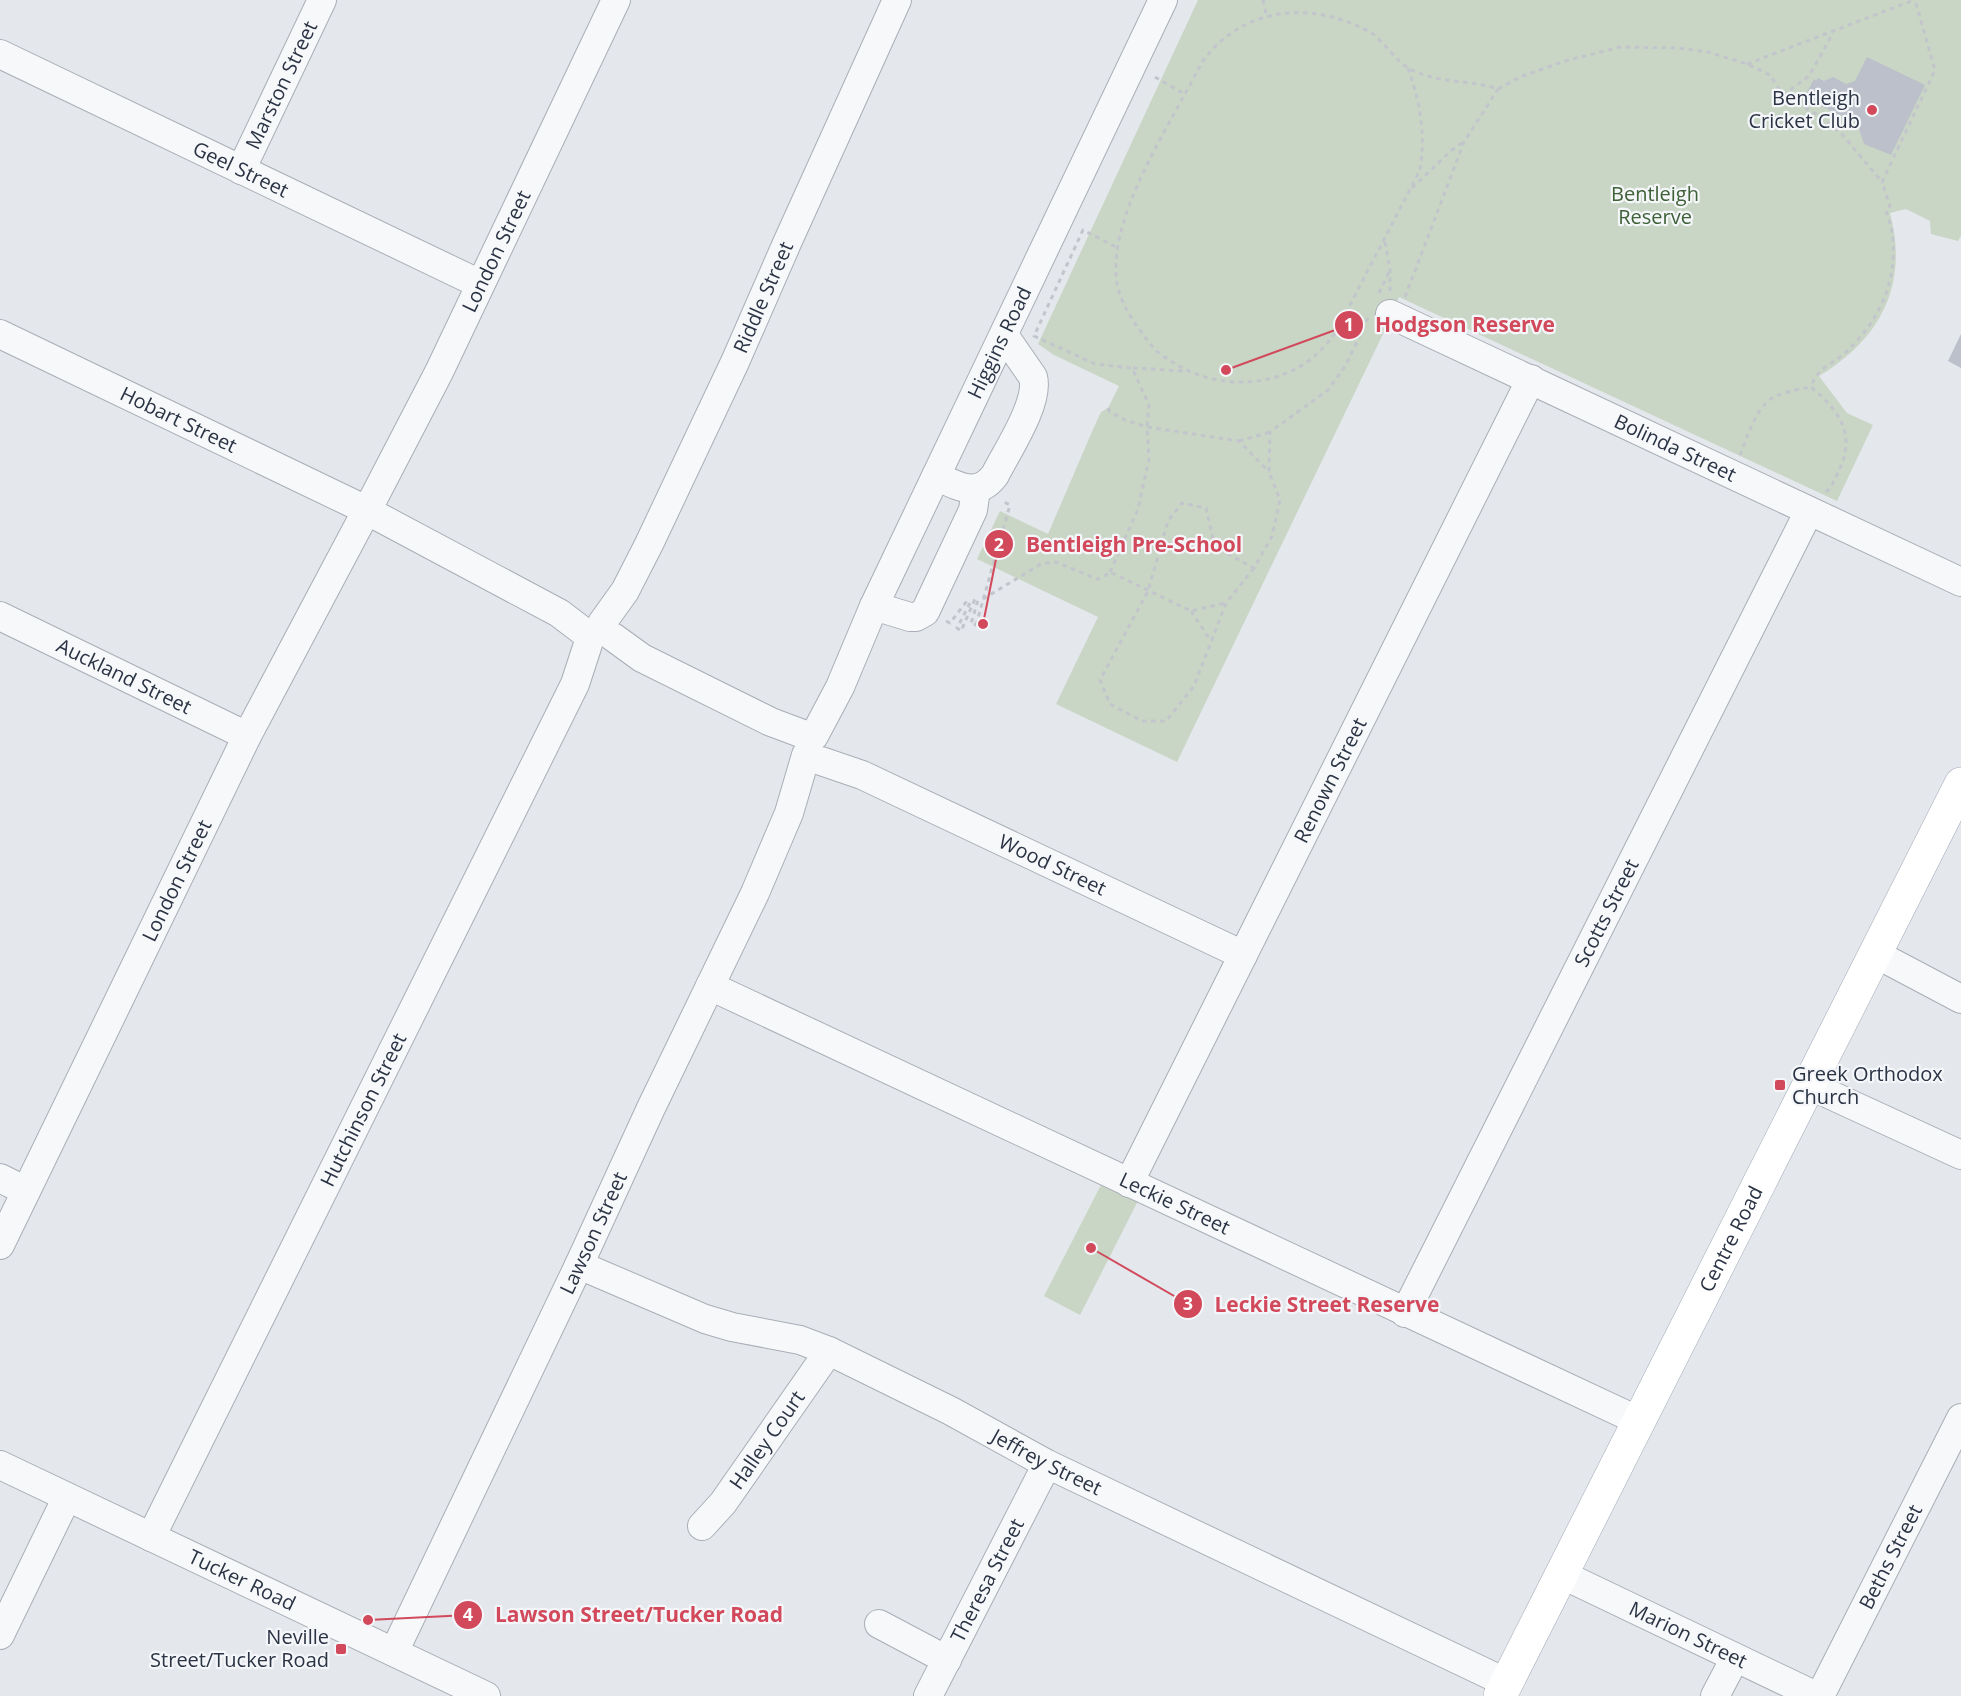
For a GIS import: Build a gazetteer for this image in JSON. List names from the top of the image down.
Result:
{
  "streets": {
    "main road": ["Centre Road"],
    "street": [
      "Marston Street",
      "Geel Street",
      "London Street",
      "Riddle Street",
      "Higgins Road",
      "Hobart Street",
      "Bolinda Street",
      "Auckland Street",
      "Renown Street",
      "Wood Street",
      "Scotts Street",
      "Hutchinson Street",
      "Leckie Street",
      "Lawson Street",
      "Halley Court",
      "Jeffrey Street",
      "Beths Street",
      "Tucker Road",
      "Theresa Street",
      "Marion Street"
    ]
  },
  "crossings": [
    ["Marston Street", "Geel Street"],
    ["Geel Street", "London Street"],
    ["London Street", "Hobart Street"],
    ["London Street", "Auckland Street"],
    ["Riddle Street", "Hobart Street"],
    ["Riddle Street", "Hutchinson Street"],
    ["Higgins Road", "Hobart Street"],
    ["Higgins Road", "Wood Street"],
    ["Higgins Road", "Lawson Street"],
    ["Hobart Street", "Wood Street"],
    ["Hobart Street", "Hutchinson Street"],
    ["Hobart Street", "Lawson Street"],
    ["Bolinda Street", "Renown Street"],
    ["Bolinda Street", "Scotts Street"],
    ["Renown Street", "Wood Street"],
    ["Renown Street", "Leckie Street"],
    ["Wood Street", "Lawson Street"],
    ["Scotts Street", "Leckie Street"],
    ["Hutchinson Street", "Tucker Road"],
    ["Leckie Street", "Lawson Street"],
    ["Leckie Street", "Centre Road"],
    ["Lawson Street", "Jeffrey Street"],
    ["Lawson Street", "Tucker Road"],
    ["Centre Road", "Jeffrey Street"],
    ["Centre Road", "Marion Street"],
    ["Halley Court", "Jeffrey Street"],
    ["Jeffrey Street", "Theresa Street"],
    ["Beths Street", "Marion Street"]
  ],
  "parks": ["Bentleigh Reserve"],
  "places": {
    "other": [
      "Bentleigh Cricket Club",
      "Hodgson Reserve",
      "Bentleigh Pre-School",
      "Leckie Street Reserve",
      "Lawson Street/Tucker Road"
    ],
    "transit": ["Greek Orthodox Church", "Neville Street/Tucker Road"]
  }
}
